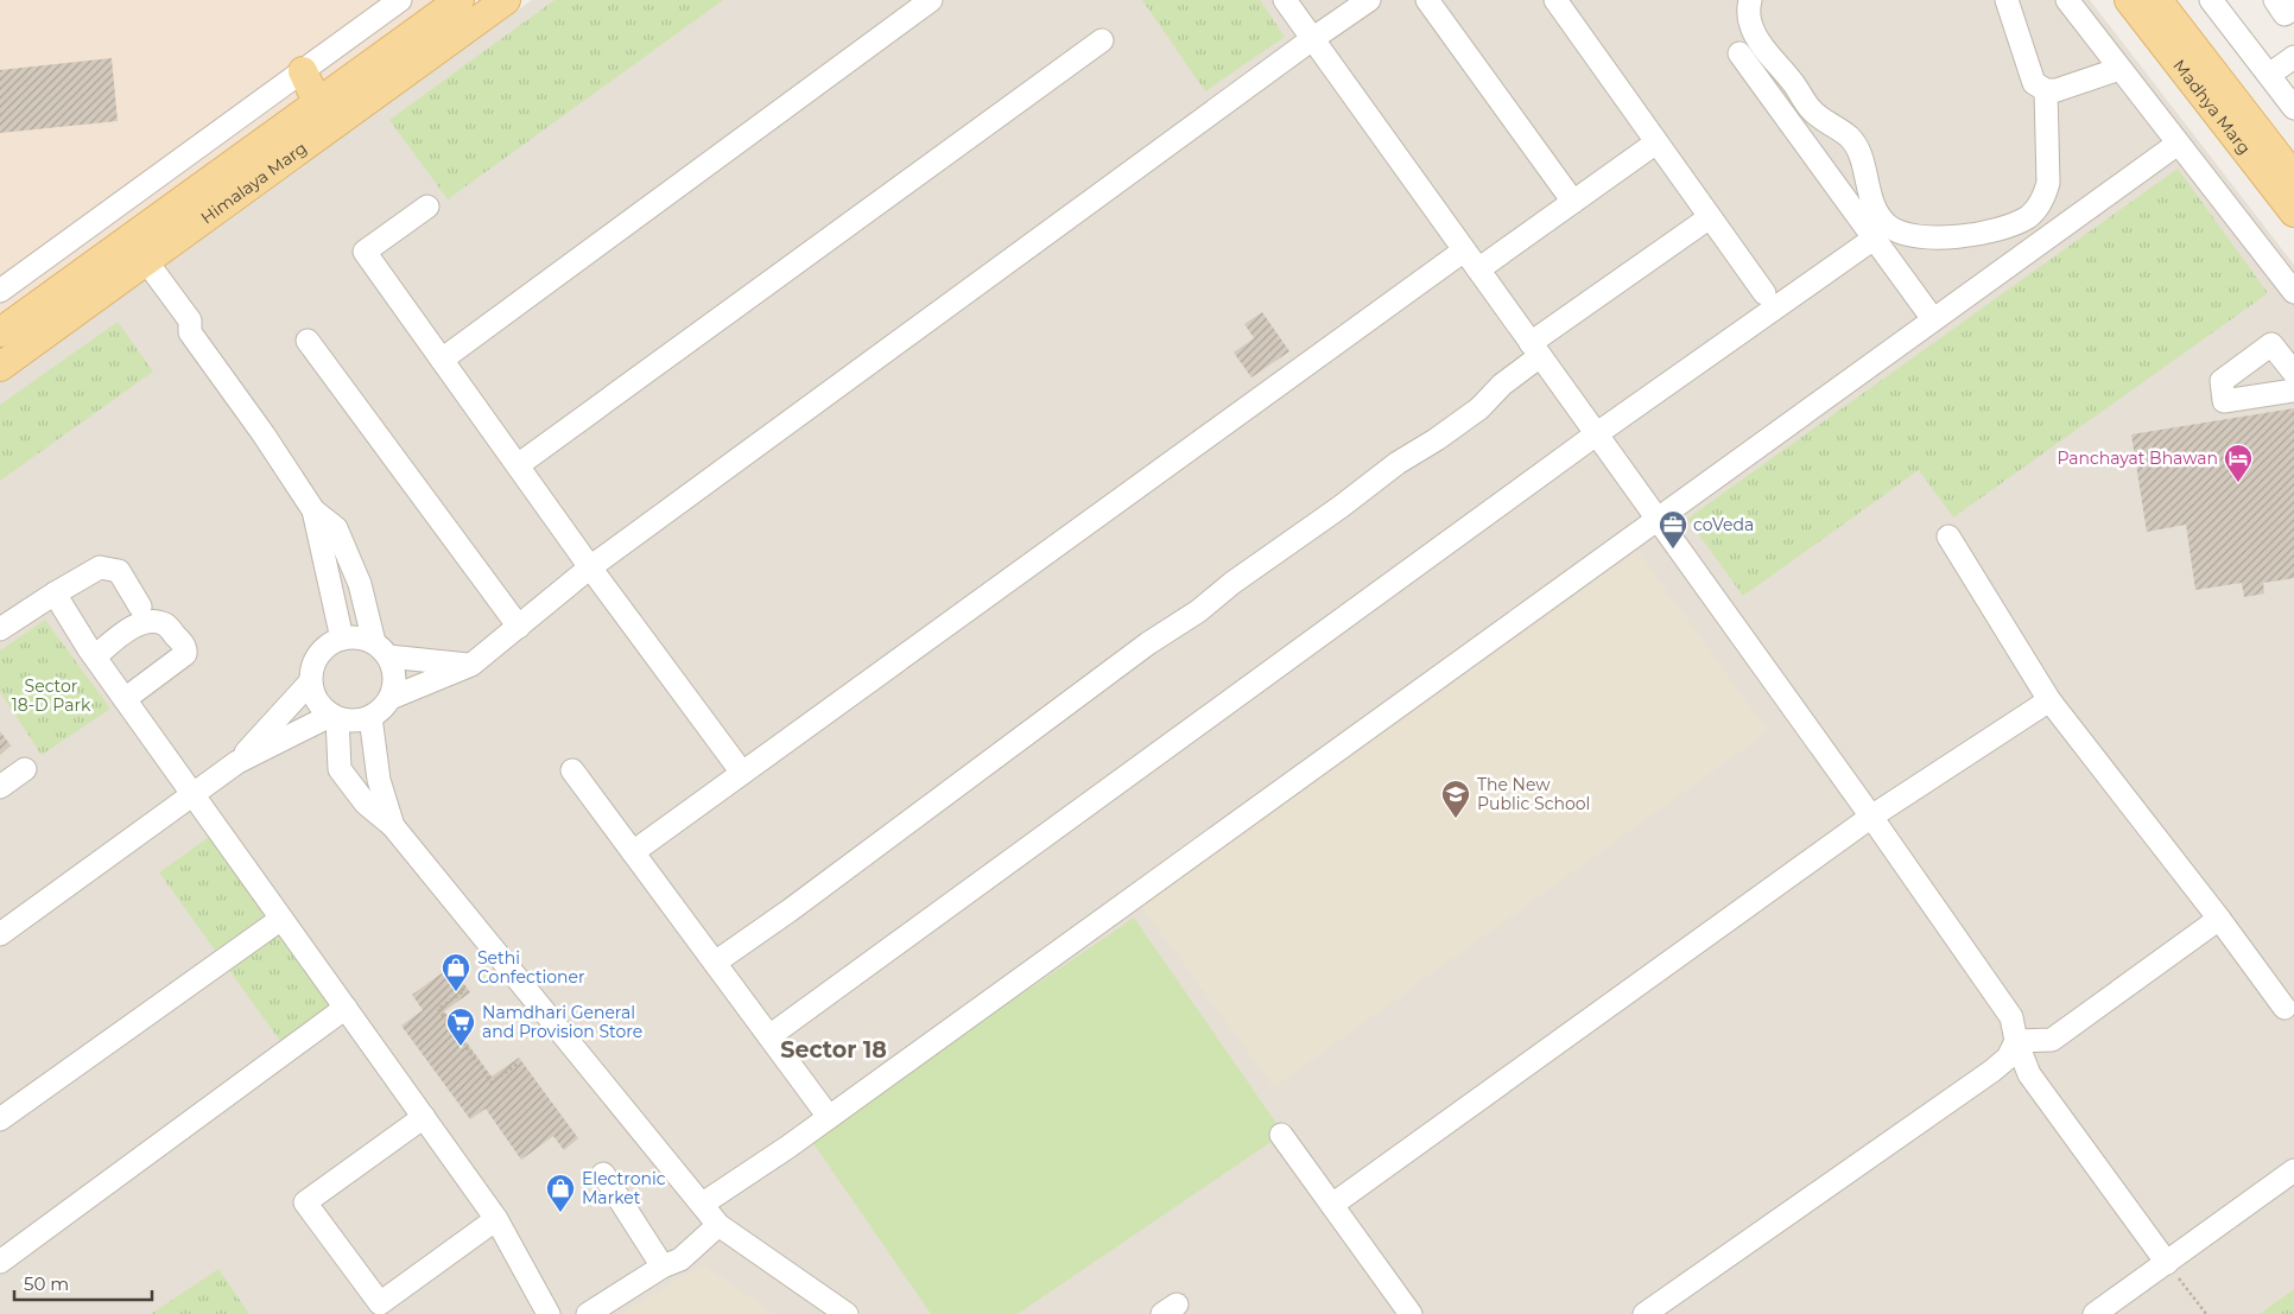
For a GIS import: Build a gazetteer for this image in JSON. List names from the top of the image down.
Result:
{
  "streets": {
    "main road": ["Madhya Marg", "Himalaya Marg"]
  },
  "districts": ["Sector 18"],
  "parks": ["Sector 18-D Park"],
  "places": {
    "hotel": ["Panchayat Bhawan"],
    "office": ["coVeda"],
    "school or university": ["The New Public School"],
    "shop": ["Sethi Confectioner", "Electronic Market"],
    "supermarket": ["Namdhari General and Provision Store"]
  },
  "scale_bar": "50 m"
}
